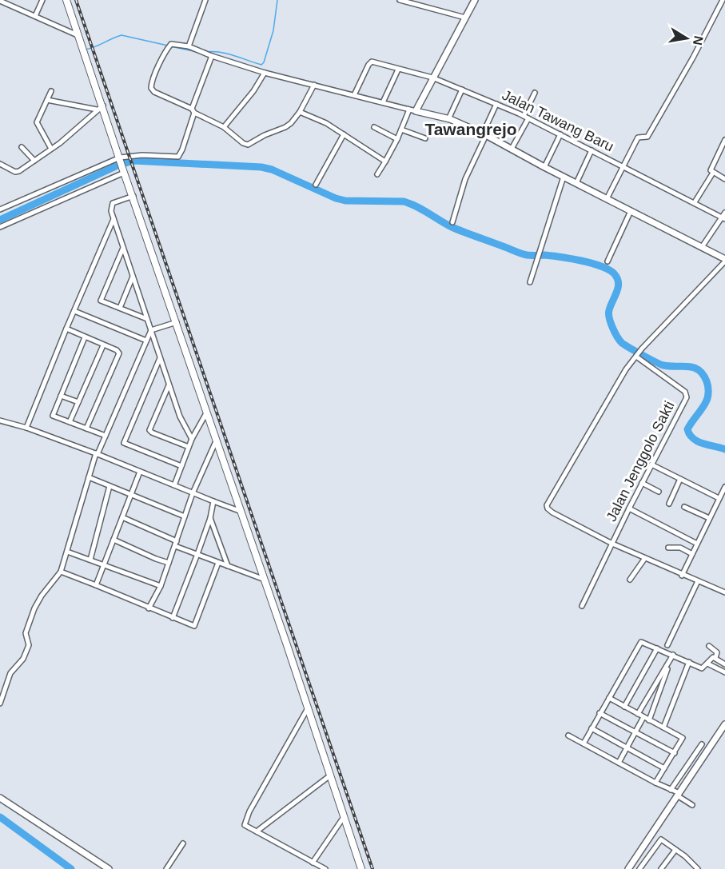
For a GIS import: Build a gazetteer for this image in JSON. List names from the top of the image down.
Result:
{
  "streets": {
    "street": ["Jalan Tawang Baru", "Jalan Jenggolo Sakti"]
  },
  "districts": ["Tawangrejo"],
  "north": "right"
}
